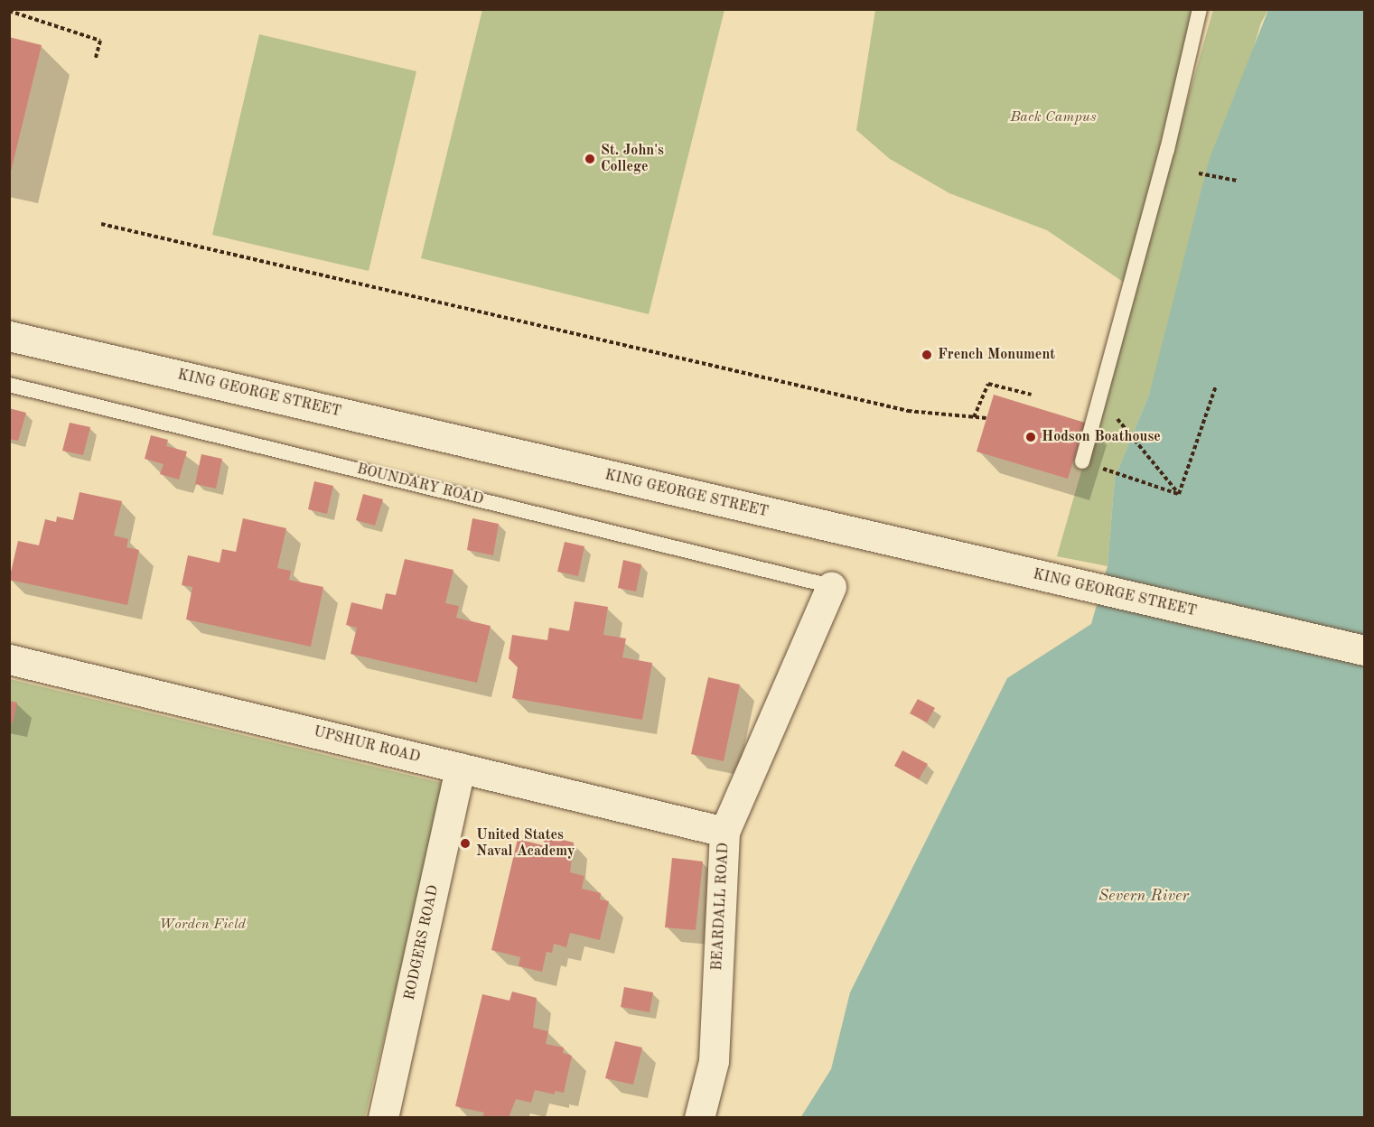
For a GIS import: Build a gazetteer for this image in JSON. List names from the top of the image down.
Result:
{
  "streets": {
    "street": [
      "KING GEORGE STREET",
      "UPSHUR ROAD",
      "BEARDALL ROAD",
      "RODGERS ROAD"
    ],
    "lane": ["BOUNDARY ROAD"]
  },
  "crossings": [
    ["BOUNDARY ROAD", "BEARDALL ROAD"],
    ["UPSHUR ROAD", "BEARDALL ROAD"],
    ["UPSHUR ROAD", "RODGERS ROAD"]
  ],
  "water": ["Severn River"],
  "parks": ["Back Campus", "Worden Field"],
  "places": [
    "St. John's College",
    "French Monument",
    "Hodson Boathouse",
    "United States Naval Academy"
  ]
}
